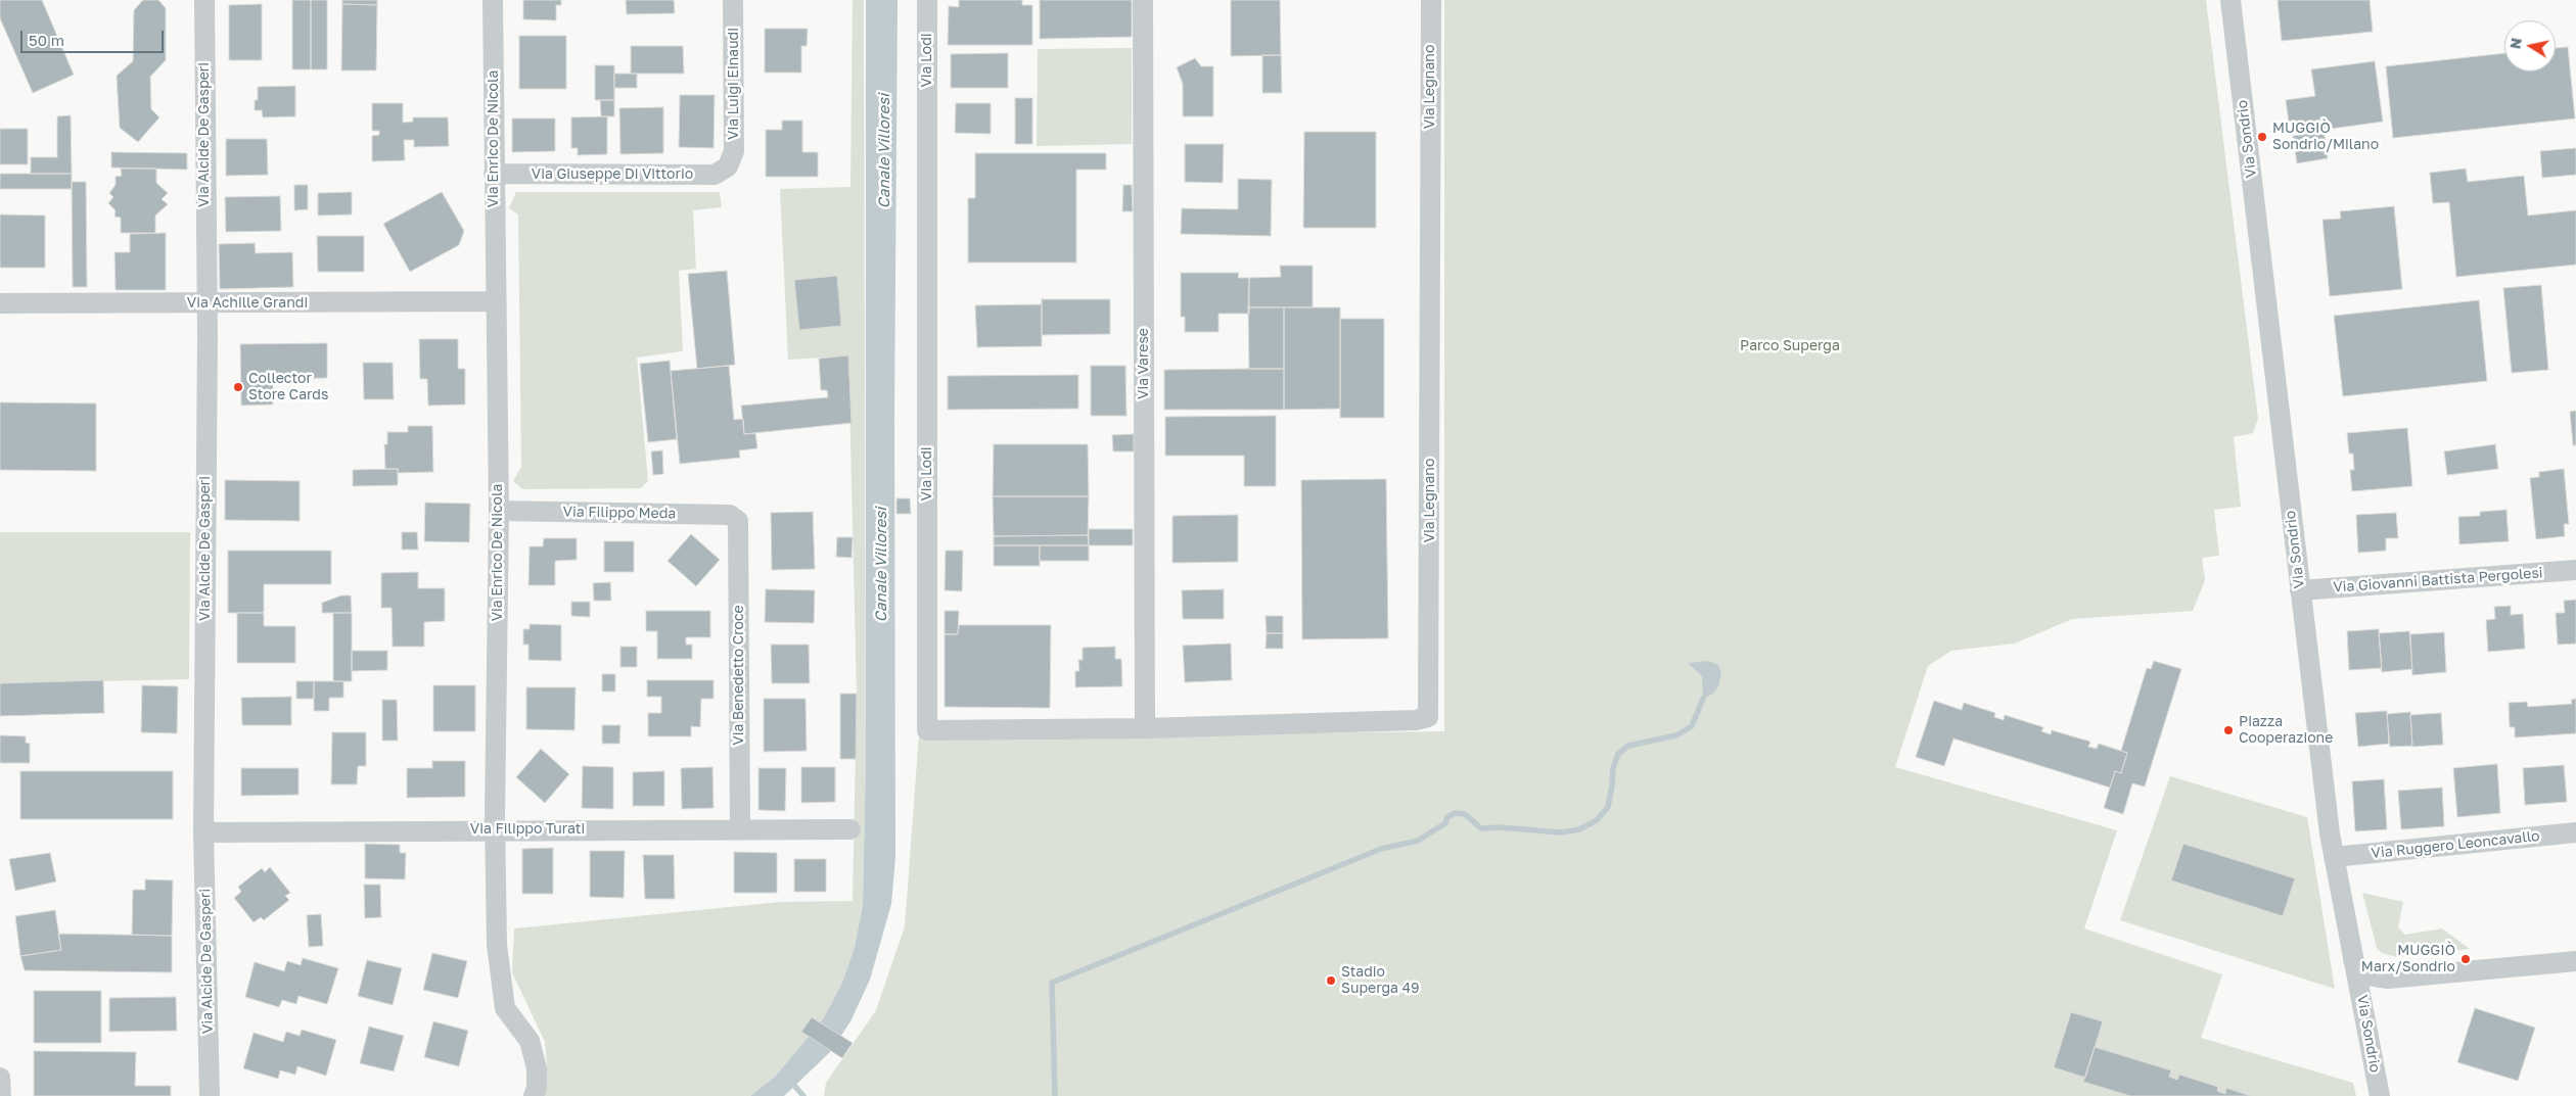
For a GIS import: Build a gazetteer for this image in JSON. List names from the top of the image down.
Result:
{
  "streets": {
    "street": [
      "Via Lodi",
      "Via Luigi Einaudi",
      "Via Legnano",
      "Via Alcide De Gasperi",
      "Via Enrico De Nicola",
      "Via Sondrio",
      "Via Giuseppe Di Vittorio",
      "Via Achille Grandi",
      "Via Varese",
      "Via Filippo Meda",
      "Via Giovanni Battista Pergolesi",
      "Via Benedetto Croce",
      "Via Filippo Turati",
      "Via Ruggero Leoncavallo"
    ]
  },
  "crossings": [
    ["Via Lodi", "Via Legnano"],
    ["Via Lodi", "Via Varese"],
    ["Via Luigi Einaudi", "Via Giuseppe Di Vittorio"],
    ["Via Legnano", "Via Varese"],
    ["Via Alcide De Gasperi", "Via Achille Grandi"],
    ["Via Alcide De Gasperi", "Via Filippo Turati"],
    ["Via Enrico De Nicola", "Via Giuseppe Di Vittorio"],
    ["Via Enrico De Nicola", "Via Achille Grandi"],
    ["Via Enrico De Nicola", "Via Filippo Meda"],
    ["Via Enrico De Nicola", "Via Filippo Turati"],
    ["Via Sondrio", "Via Giovanni Battista Pergolesi"],
    ["Via Sondrio", "Via Ruggero Leoncavallo"],
    ["Via Filippo Meda", "Via Benedetto Croce"],
    ["Via Benedetto Croce", "Via Filippo Turati"]
  ],
  "water": ["Canale Villoresi"],
  "parks": ["Parco Superga"],
  "places": [
    "MUGGIÒ Sondrio/Milano",
    "Collector Store Cards",
    "Piazza Cooperazione",
    "MUGGIÒ Marx/Sondrio",
    "Stadio Superga 49"
  ],
  "scale_bar": "50 m",
  "north": "left"
}
